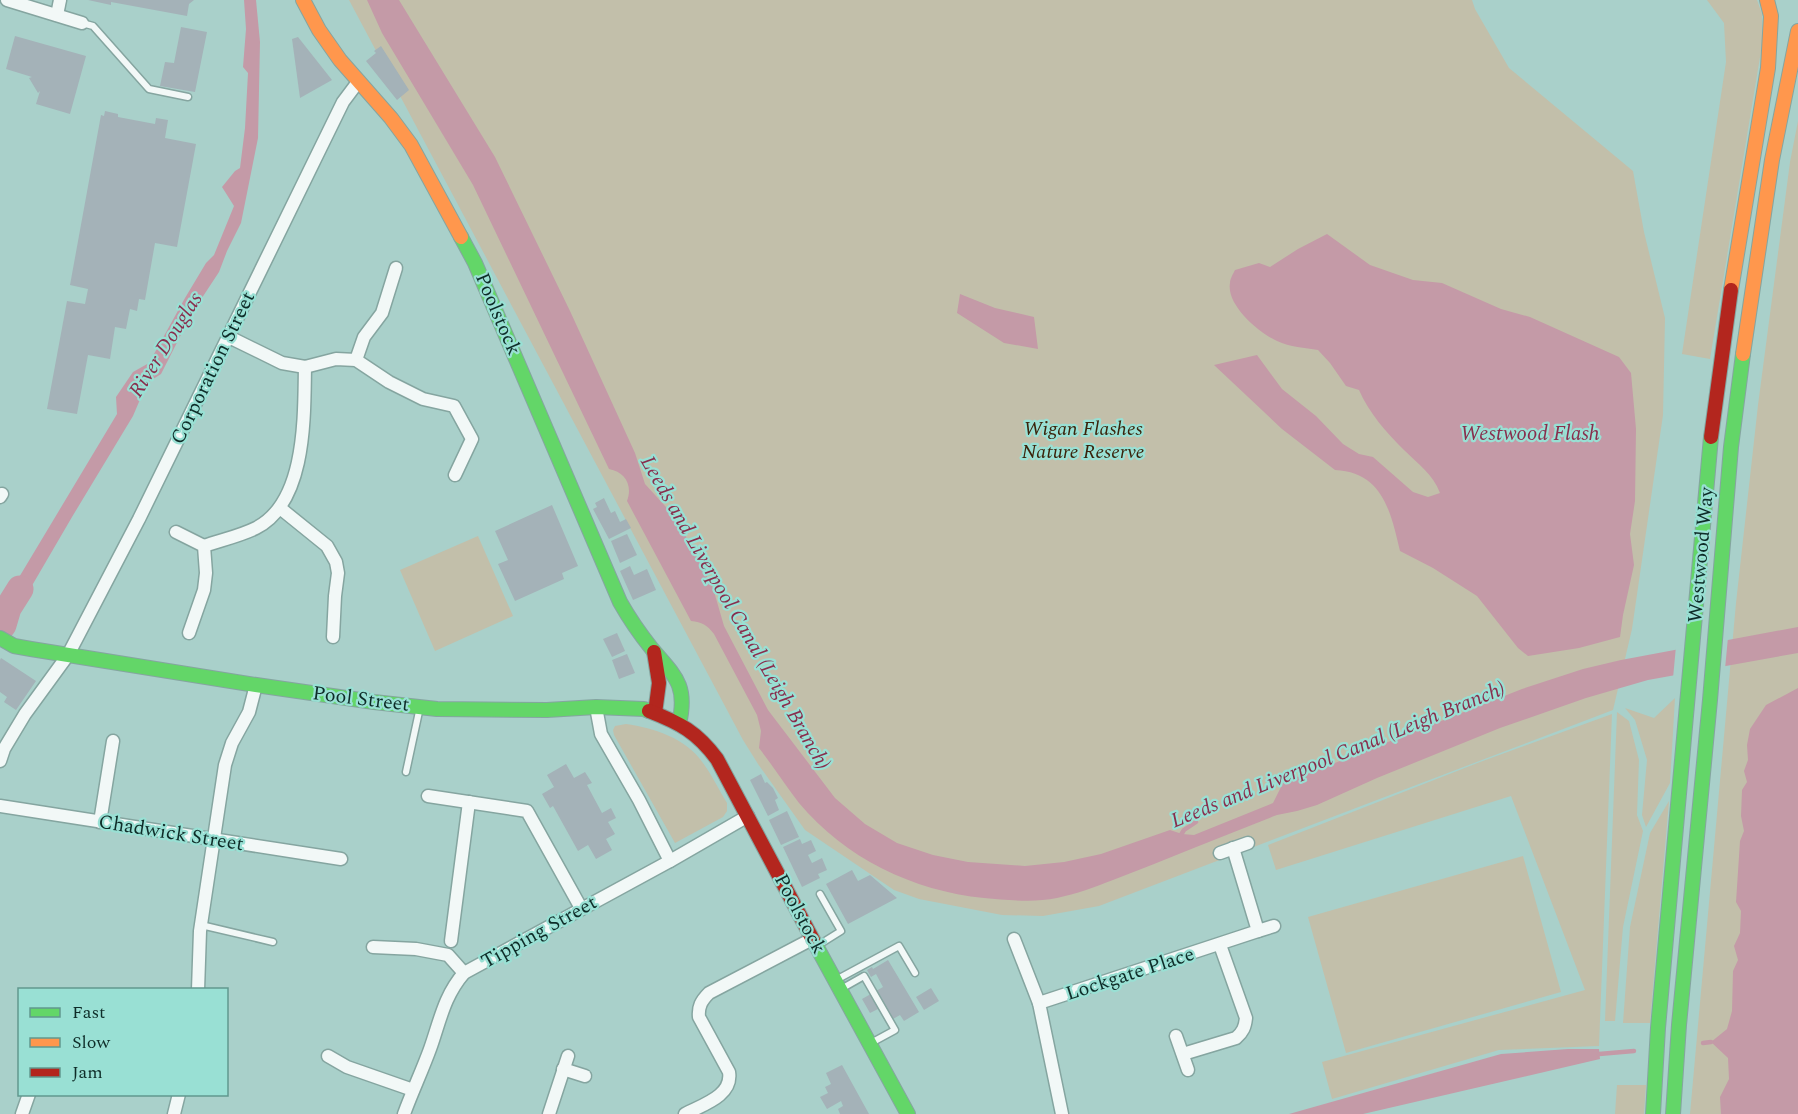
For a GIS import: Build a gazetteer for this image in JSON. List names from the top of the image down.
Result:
{
  "streets": {
    "main road": ["Poolstock", "Westwood Way", "Pool Street"],
    "street": [
      "Corporation Street",
      "Chadwick Street",
      "Tipping Street",
      "Lockgate Place"
    ]
  },
  "crossings": [
    ["Poolstock", "Corporation Street"],
    ["Poolstock", "Pool Street"],
    ["Poolstock", "Tipping Street"],
    ["Corporation Street", "Pool Street"]
  ],
  "water": ["River Douglas", "Westwood Flash", "Leeds and Liverpool Canal (Leigh Branch)"],
  "parks": ["Wigan Flashes Nature Reserve"],
  "legend": ["Fast", "Slow", "Jam"]
}
